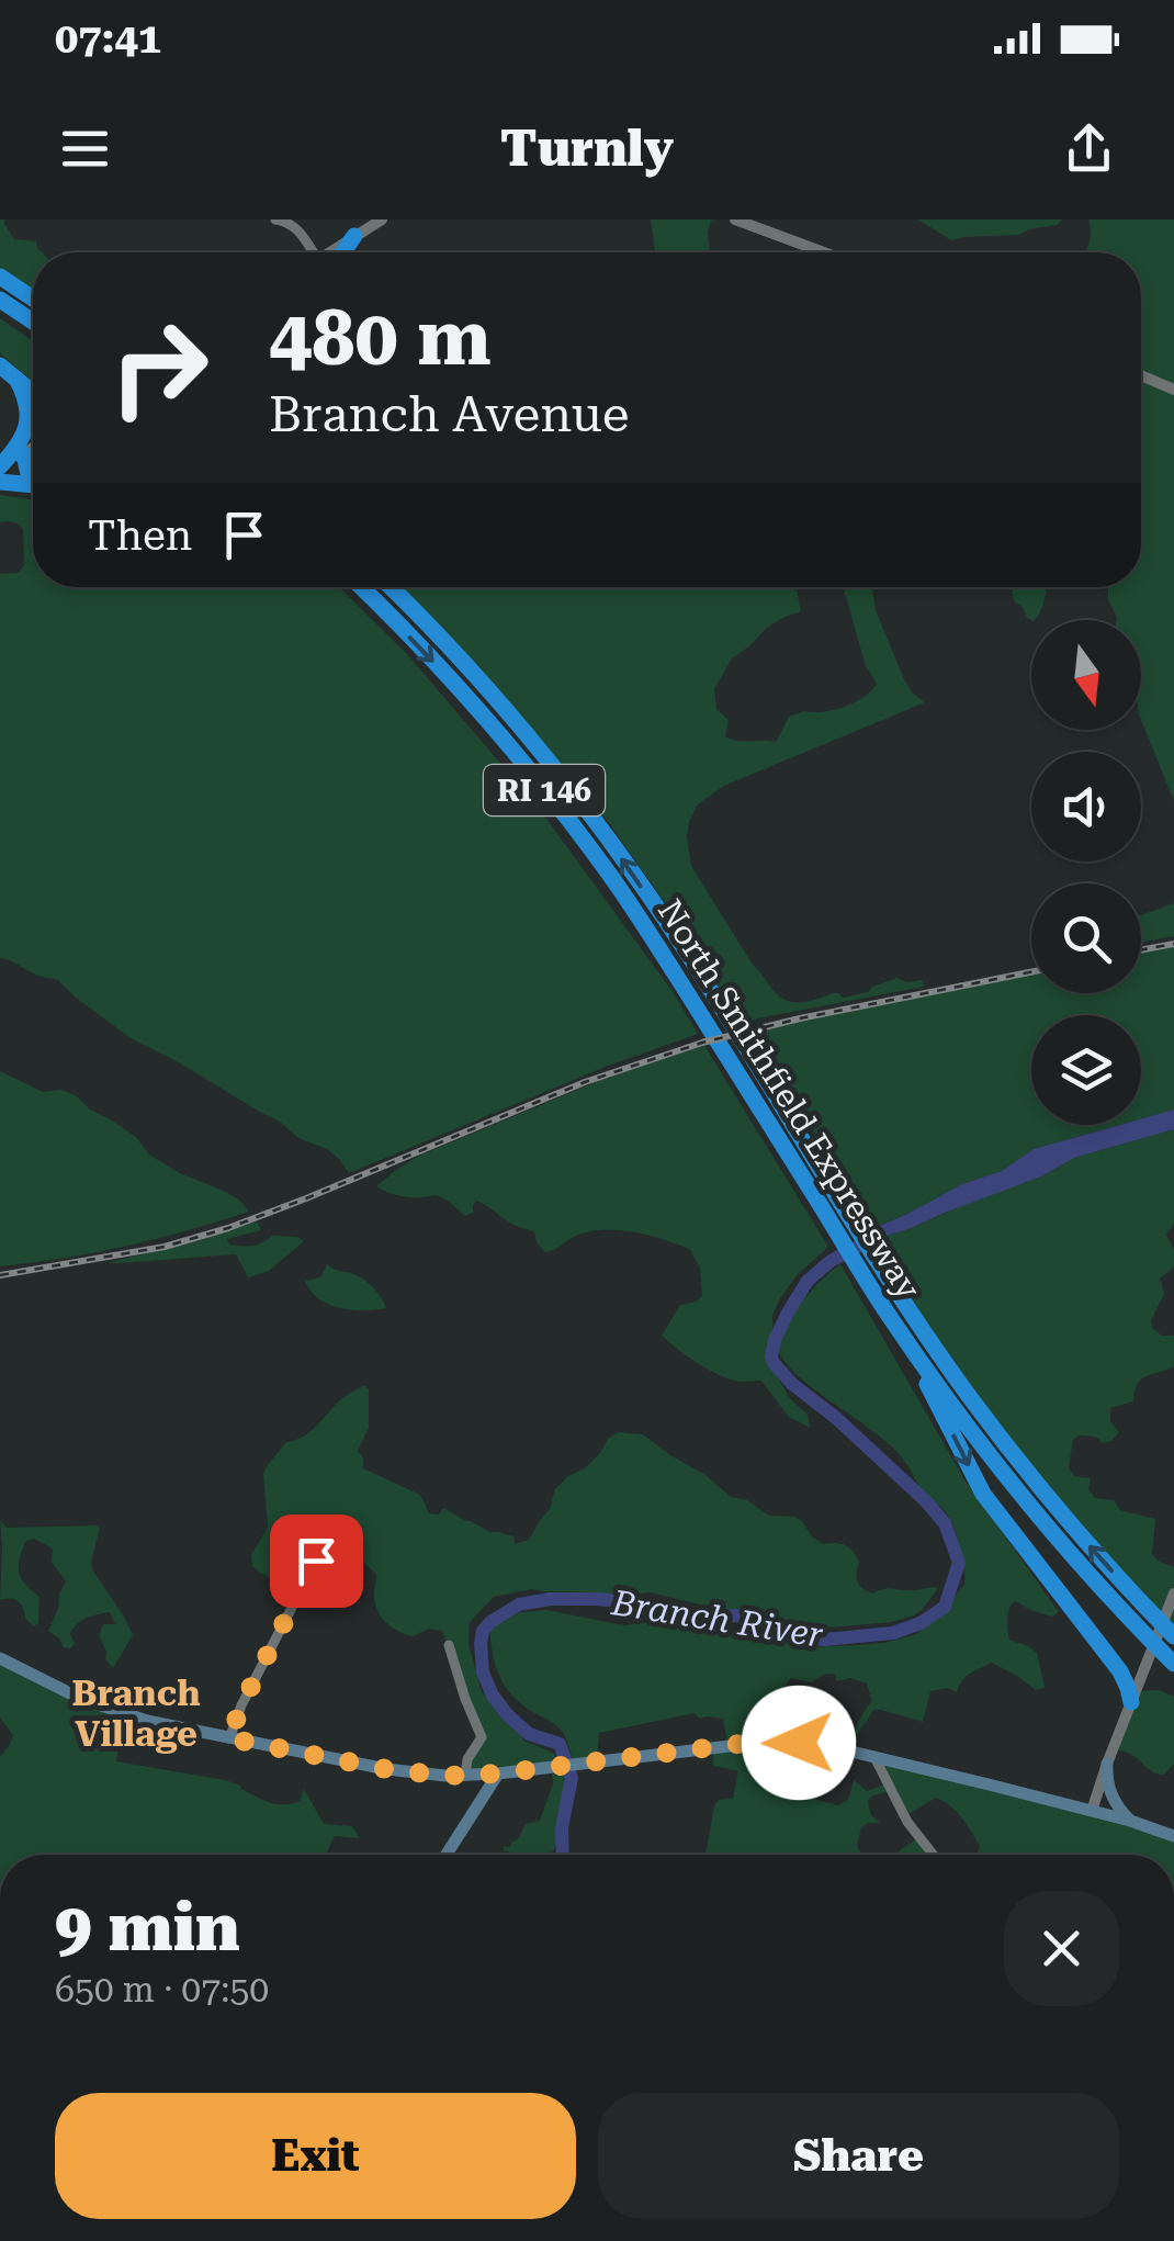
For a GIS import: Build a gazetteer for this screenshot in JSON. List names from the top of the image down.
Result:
{
  "streets": {
    "highway": ["RI 146", "North Smithfield Expressway"]
  },
  "districts": ["Branch Village"],
  "water": ["Branch River"],
  "north": "bottom",
  "page": {
    "status": "07:41",
    "header": "Turnly",
    "turn": ["480 m", "Branch Avenue"],
    "then": "Then",
    "heading": ["9 min", "650 m · 07:50"],
    "buttons": ["Exit", "Share"]
  }
}
